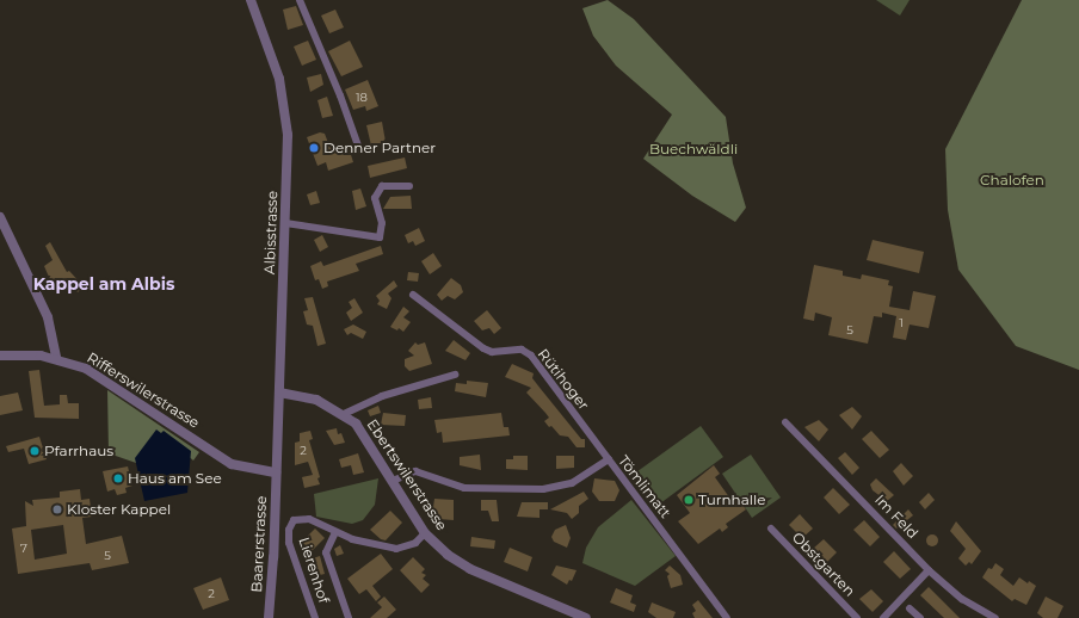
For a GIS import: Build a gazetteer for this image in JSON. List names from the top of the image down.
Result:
{
  "streets": {
    "street": [
      "Albisstrasse",
      "Rütihoger",
      "Rifferswilerstrasse",
      "Ebertswilerstrasse",
      "Tömlimatt",
      "Im Feld",
      "Baarerstrasse",
      "Obstgarten",
      "Lierenhof"
    ]
  },
  "crossings": [
    ["Albisstrasse", "Rifferswilerstrasse"],
    ["Albisstrasse", "Ebertswilerstrasse"],
    ["Albisstrasse", "Baarerstrasse"],
    ["Rütihoger", "Tömlimatt"],
    ["Rifferswilerstrasse", "Baarerstrasse"],
    ["Ebertswilerstrasse", "Tömlimatt"],
    ["Ebertswilerstrasse", "Lierenhof"]
  ],
  "districts": ["Kappel am Albis"],
  "parks": ["Buechwäldli", "Chalofen"],
  "places": [
    "Denner Partner",
    "Pfarrhaus",
    "Haus am See",
    "Turnhalle",
    "Kloster Kappel"
  ],
  "house_numbers": [
    "18",
    "1",
    "5",
    "2",
    "7",
    "5",
    "2"
  ]
}
